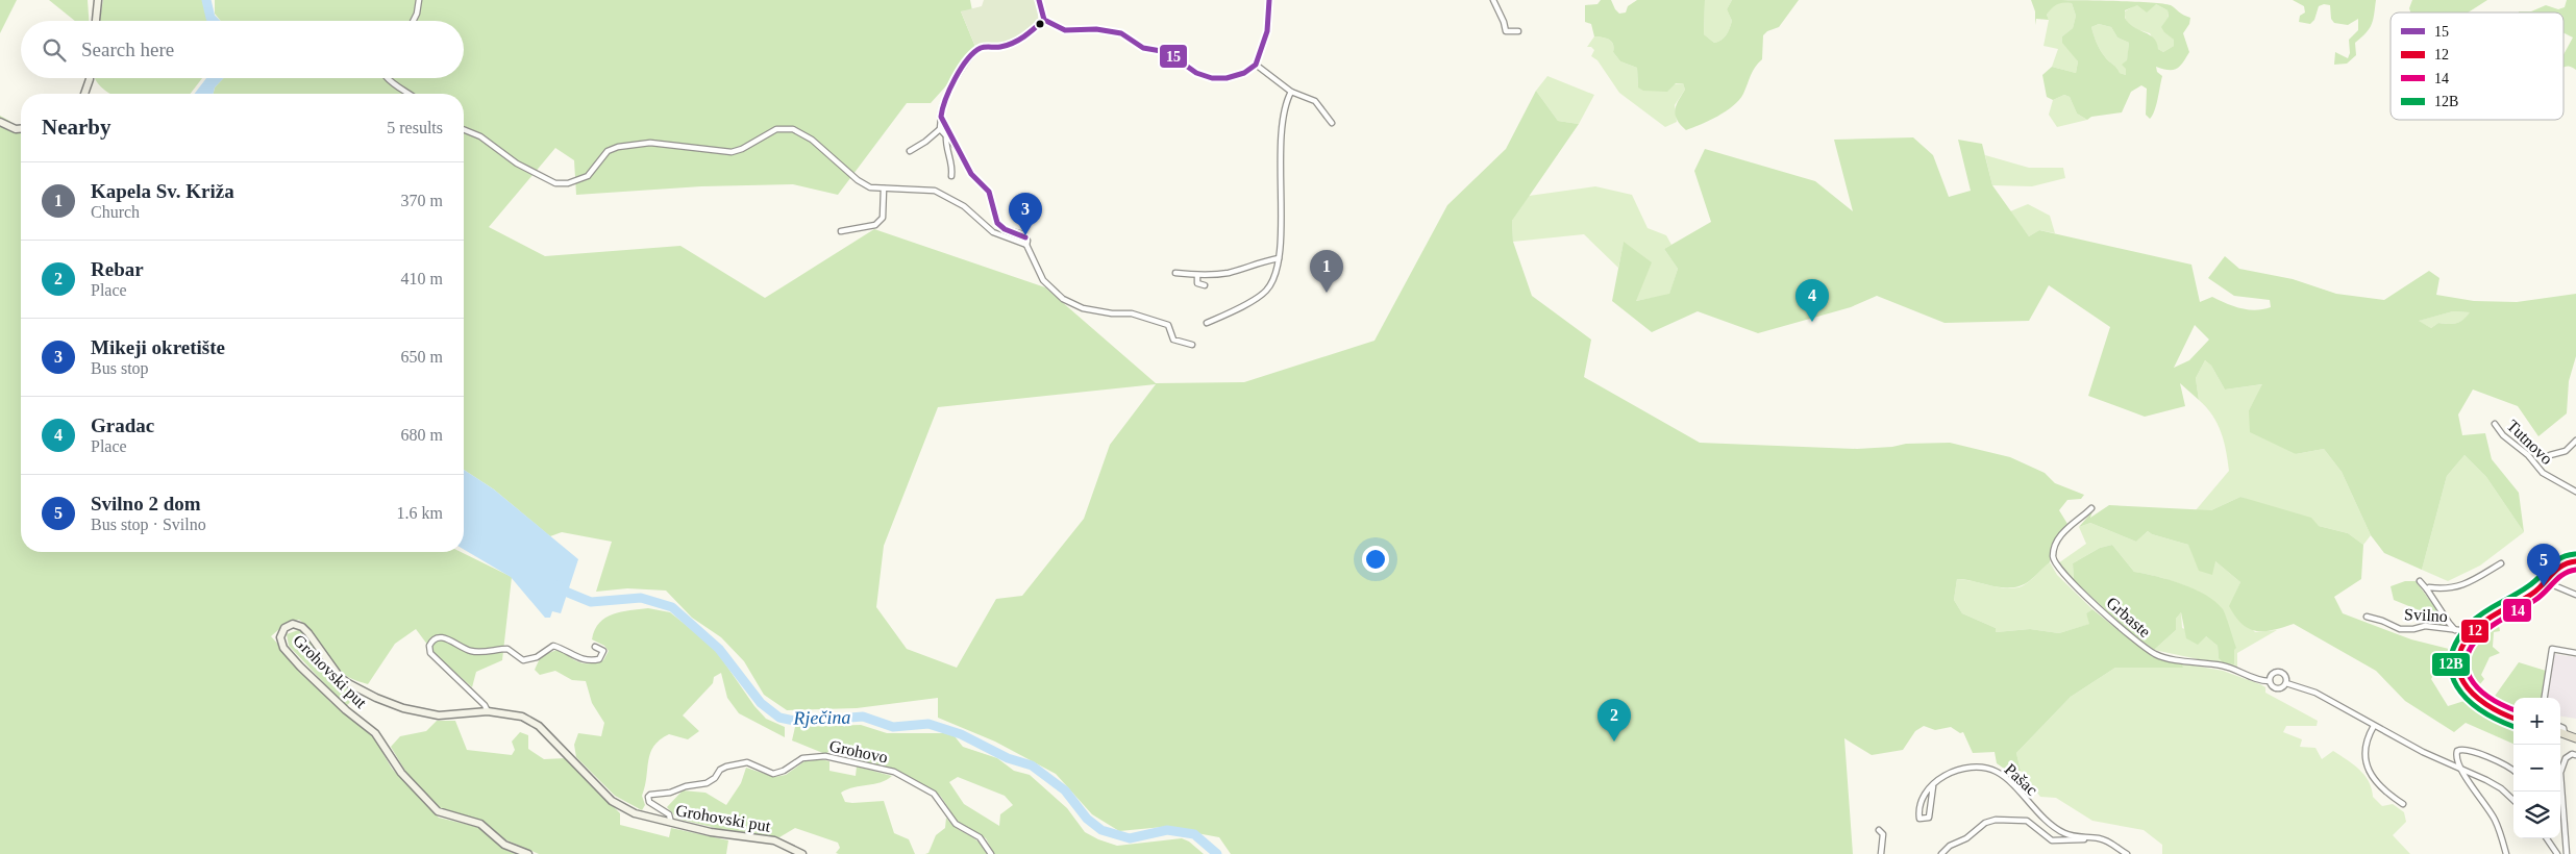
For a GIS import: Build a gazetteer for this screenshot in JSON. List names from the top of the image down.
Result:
{
  "streets": {
    "main road": ["Svilno", "Grohovski put"],
    "street": [
      "Tutnovo",
      "Grbaste",
      "Grohovo",
      "Pašac"
    ]
  },
  "crossings": [
    ["Grohovski put", "Grohovo"]
  ],
  "water": ["Rječina"],
  "lines": [
    "transit line 15",
    "transit line 12B",
    "transit line 12",
    "transit line 14"
  ],
  "legend": [
    "15",
    "12",
    "14",
    "12B"
  ],
  "page": {
    "search": "Search here",
    "heading": ["Nearby", "5 results"],
    "list": [
      {
        "mark": "1",
        "name": "Kapela Sv. Križa",
        "note": "Church",
        "value": "370 m"
      },
      {
        "mark": "2",
        "name": "Rebar",
        "note": "Place",
        "value": "410 m"
      },
      {
        "mark": "3",
        "name": "Mikeji okretište",
        "note": "Bus stop",
        "value": "650 m"
      },
      {
        "mark": "4",
        "name": "Gradac",
        "note": "Place",
        "value": "680 m"
      },
      {
        "mark": "5",
        "name": "Svilno 2 dom",
        "note": "Bus stop · Svilno",
        "value": "1.6 km"
      }
    ],
    "pins": [
      "3",
      "1",
      "4",
      "5",
      "2"
    ],
    "map_buttons": ["+", "−"]
  }
}
